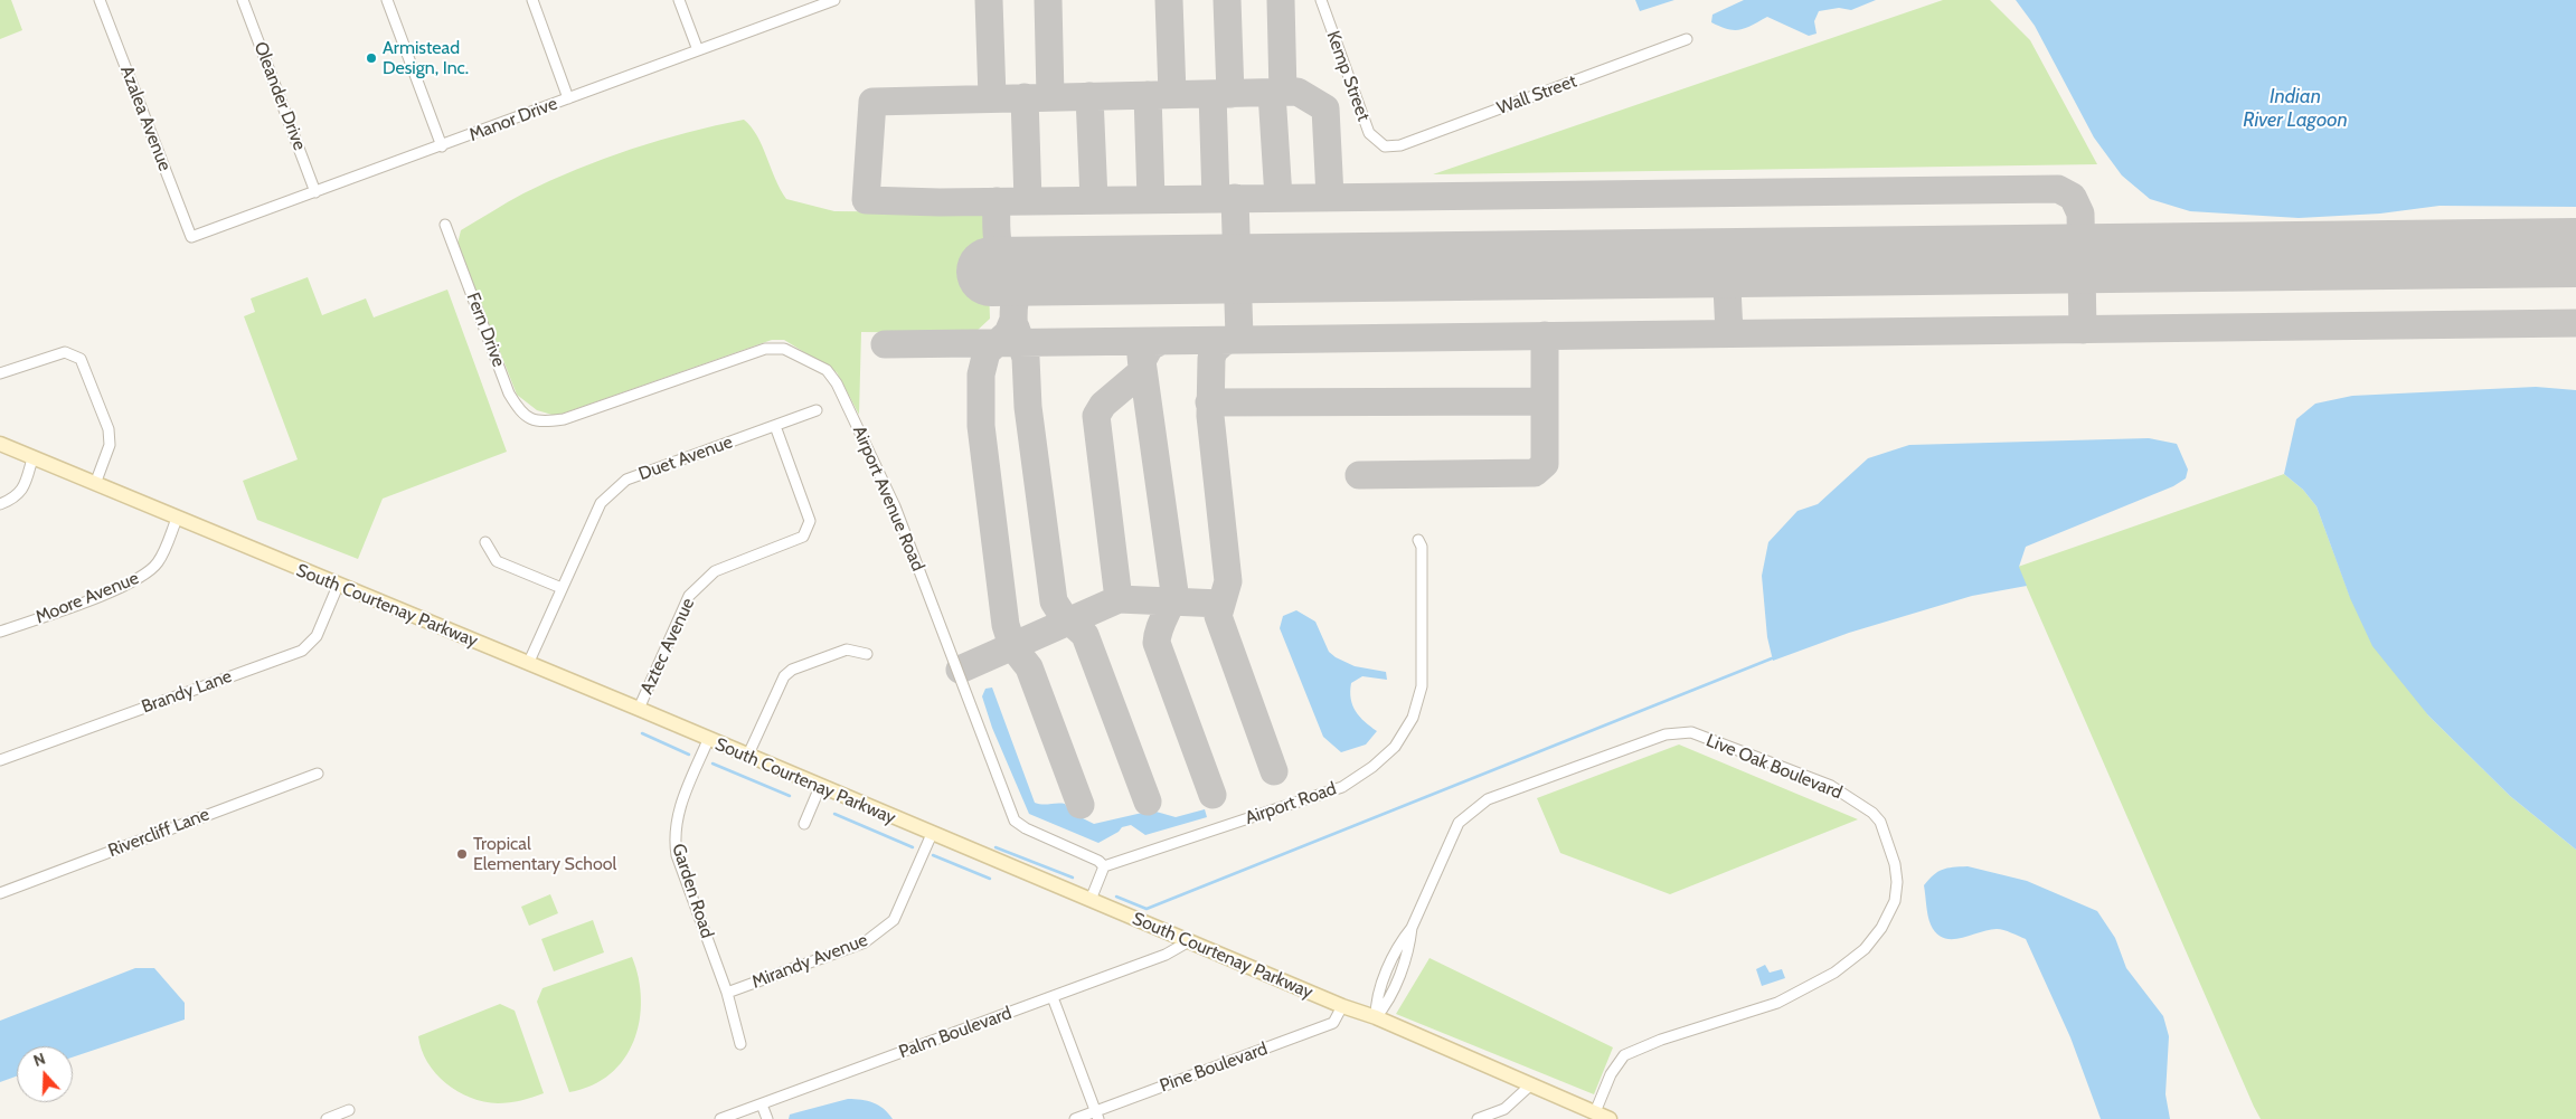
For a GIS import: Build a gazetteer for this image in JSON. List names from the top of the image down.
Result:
{
  "streets": {
    "main road": ["South Courtenay Parkway"],
    "street": [
      "Kemp Street",
      "Wall Street",
      "Oleander Drive",
      "Azalea Avenue",
      "Manor Drive",
      "Fern Drive",
      "Duet Avenue",
      "Airport Avenue Road",
      "Moore Avenue",
      "Aztec Avenue",
      "Brandy Lane",
      "Live Oak Boulevard",
      "Airport Road",
      "Rivercliff Lane",
      "Garden Road",
      "Mirandy Avenue",
      "Palm Boulevard",
      "Pine Boulevard"
    ]
  },
  "crossings": [
    ["Kemp Street", "Wall Street"],
    ["Oleander Drive", "Manor Drive"],
    ["Azalea Avenue", "Manor Drive"],
    ["Fern Drive", "Airport Avenue Road"],
    ["Duet Avenue", "South Courtenay Parkway"],
    ["Duet Avenue", "Aztec Avenue"],
    ["Airport Avenue Road", "Airport Road"],
    ["Moore Avenue", "South Courtenay Parkway"],
    ["South Courtenay Parkway", "Aztec Avenue"],
    ["South Courtenay Parkway", "Brandy Lane"],
    ["South Courtenay Parkway", "Live Oak Boulevard"],
    ["South Courtenay Parkway", "Garden Road"],
    ["South Courtenay Parkway", "Mirandy Avenue"],
    ["South Courtenay Parkway", "Palm Boulevard"],
    ["South Courtenay Parkway", "Pine Boulevard"],
    ["Garden Road", "Mirandy Avenue"]
  ],
  "water": ["Indian River Lagoon"],
  "places": ["Armistead Design, Inc.", "Tropical Elementary School"],
  "north": "top"
}
